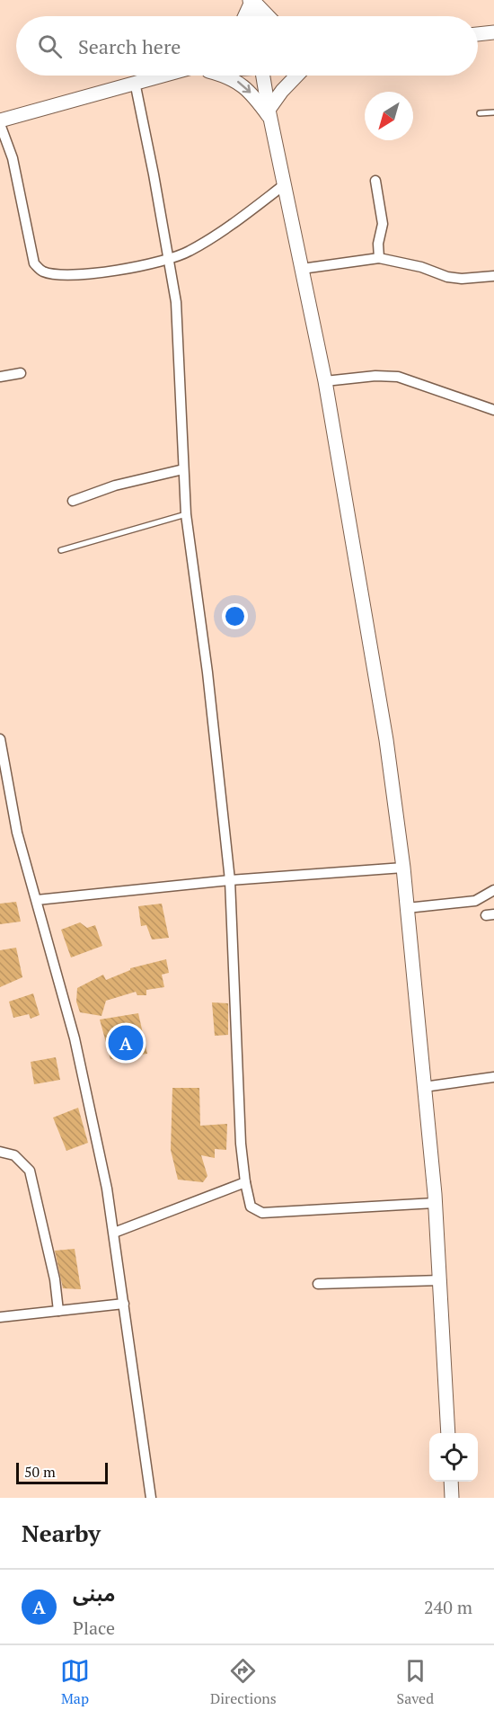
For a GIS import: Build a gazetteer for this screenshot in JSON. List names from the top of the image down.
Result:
{
  "scale_bar": "50 m",
  "north": "bottom left",
  "page": {
    "search": "Search here",
    "pins": "A",
    "scale": "50 m",
    "heading": "Nearby",
    "list": [
      {
        "mark": "A",
        "name": "مبنى",
        "note": "Place",
        "value": "240 m"
      }
    ],
    "nav": ["Map", "Directions", "Saved"]
  }
}
